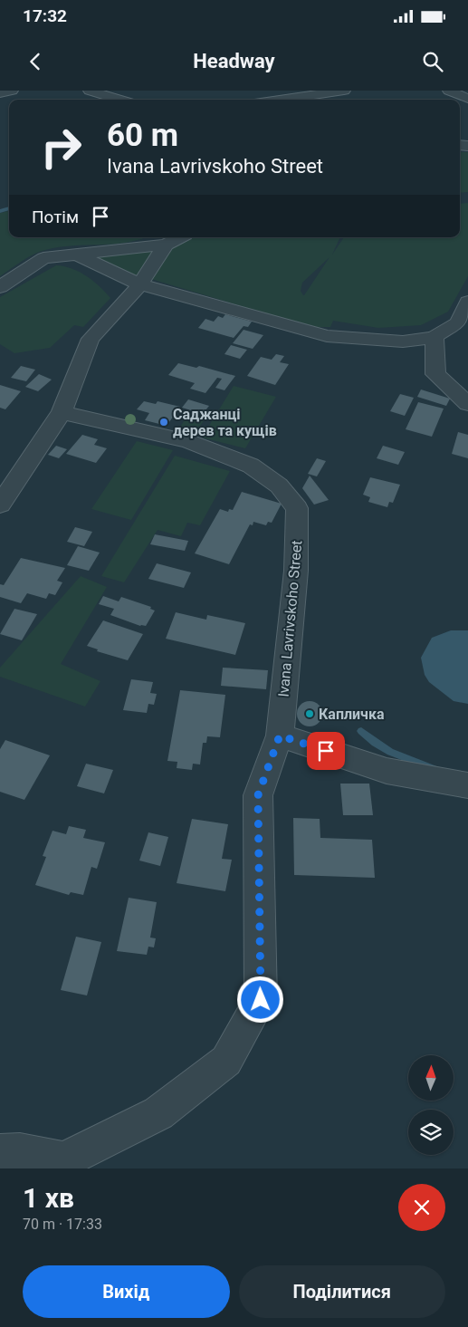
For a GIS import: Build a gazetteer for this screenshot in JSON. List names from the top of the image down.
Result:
{
  "streets": {
    "street": ["Ivana Lavrivskoho Street"]
  },
  "places": ["Саджанці дерев та кущів", "Капличка"],
  "north": "top",
  "page": {
    "status": "17:32",
    "header": "Headway",
    "turn": ["60 m", "Ivana Lavrivskoho Street"],
    "then": "Потім",
    "heading": ["1 хв", "70 m · 17:33"],
    "buttons": ["Вихід", "Поділитися"]
  }
}
